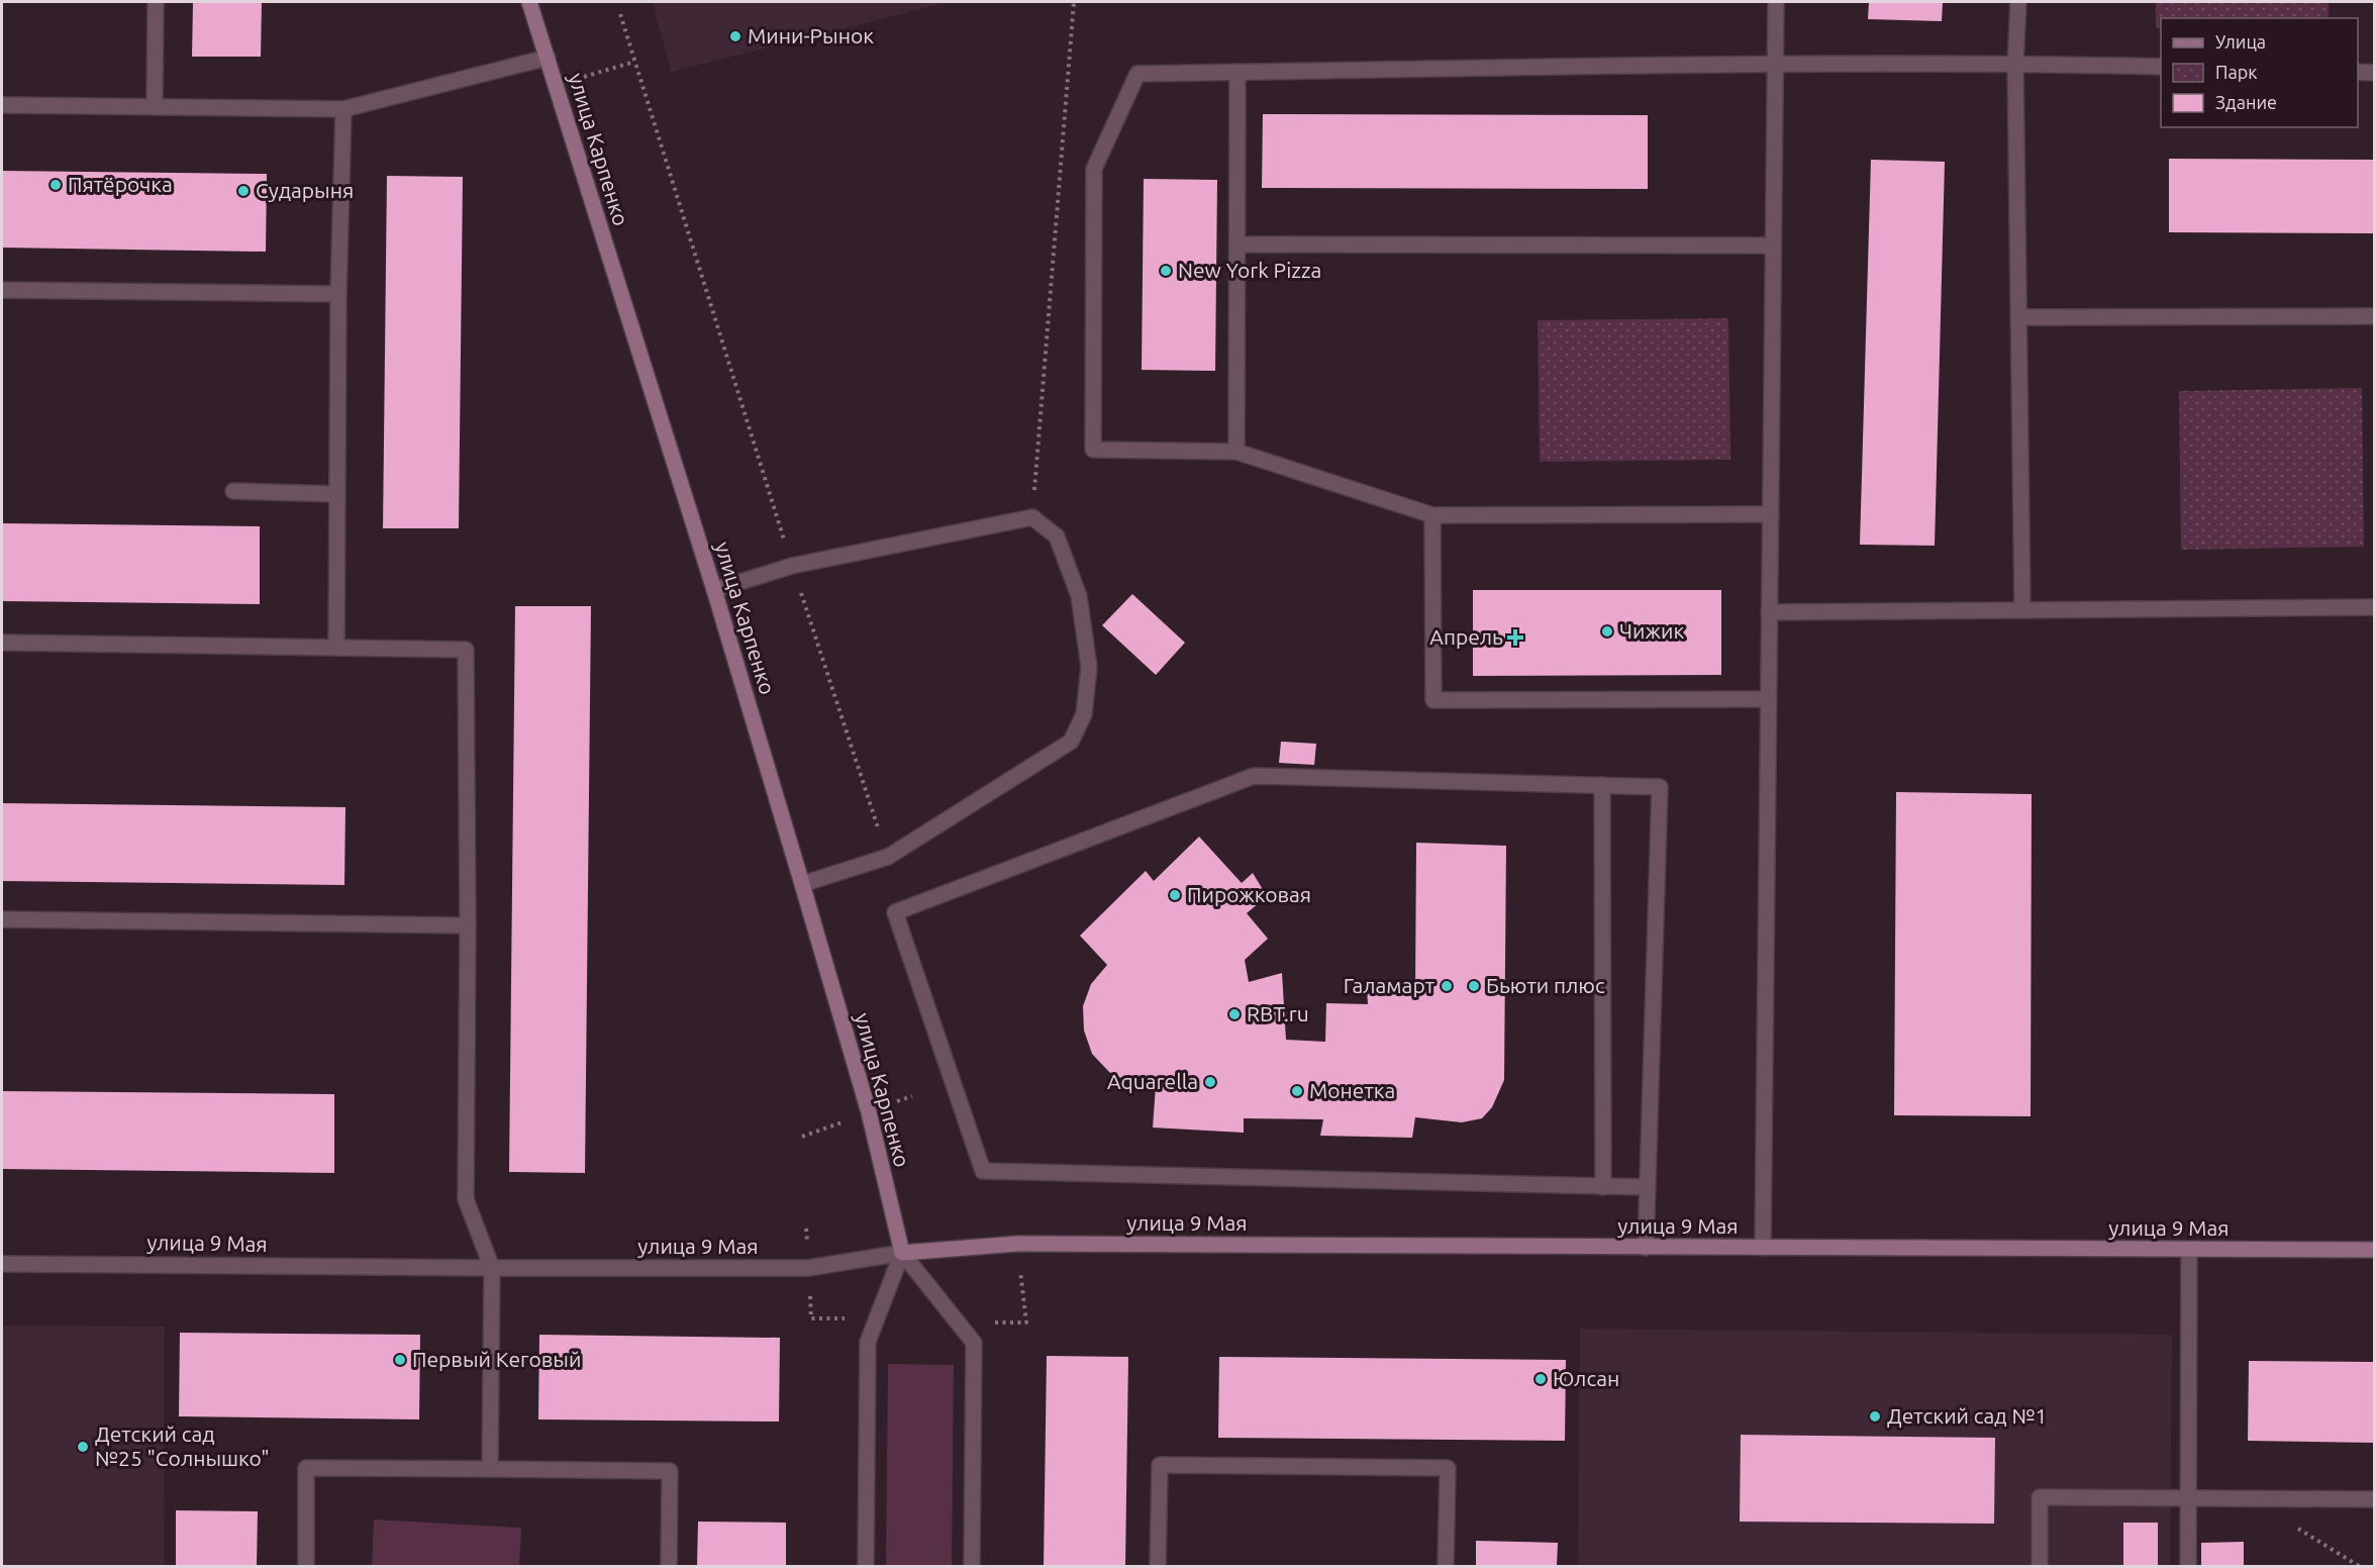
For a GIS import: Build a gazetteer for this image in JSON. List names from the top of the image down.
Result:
{
  "streets": {
    "main road": ["улица Карпенко", "улица 9 Мая"]
  },
  "crossings": [
    ["улица Карпенко", "улица 9 Мая"]
  ],
  "places": {
    "other": [
      "Мини-Рынок",
      "Пятёрочка",
      "Cударыня",
      "New York Pizza",
      "Чижик",
      "Пирожковая",
      "Галамарт",
      "Бьюти плюс",
      "RBT.ru",
      "Aquarella",
      "Монетка",
      "Первый Кеговый",
      "Юлсан",
      "Детский сад №1",
      "Детский сад №25 \"Солнышко\""
    ],
    "health": ["Апрель"]
  },
  "legend": ["Улица", "Парк", "Здание"]
}
